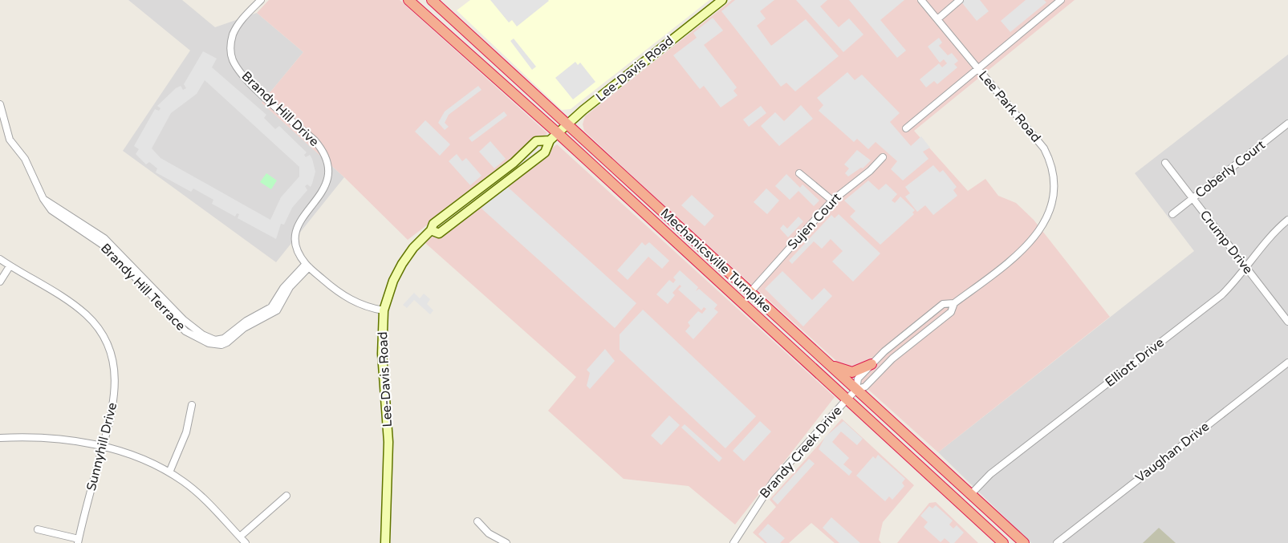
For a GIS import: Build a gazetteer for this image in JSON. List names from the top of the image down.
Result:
{
  "streets": {
    "highway": ["Mechanicsville Turnpike"],
    "main road": ["Lee-Davis Road"],
    "street": [
      "Lee Park Road",
      "Brandy Hill Drive",
      "Coberly Court",
      "Sujen Court",
      "Crump Drive",
      "Brandy Hill Terrace",
      "Elliott Drive",
      "Sunnyhill Drive",
      "Brandy Creek Drive",
      "Vaughan Drive"
    ]
  },
  "crossings": [
    ["Lee-Davis Road", "Brandy Hill Drive"],
    ["Lee-Davis Road", "Mechanicsville Turnpike"],
    ["Lee Park Road", "Mechanicsville Turnpike"],
    ["Lee Park Road", "Brandy Creek Drive"],
    ["Brandy Hill Drive", "Brandy Hill Terrace"],
    ["Coberly Court", "Crump Drive"],
    ["Sujen Court", "Mechanicsville Turnpike"],
    ["Crump Drive", "Elliott Drive"],
    ["Mechanicsville Turnpike", "Elliott Drive"],
    ["Mechanicsville Turnpike", "Brandy Creek Drive"]
  ]
}
